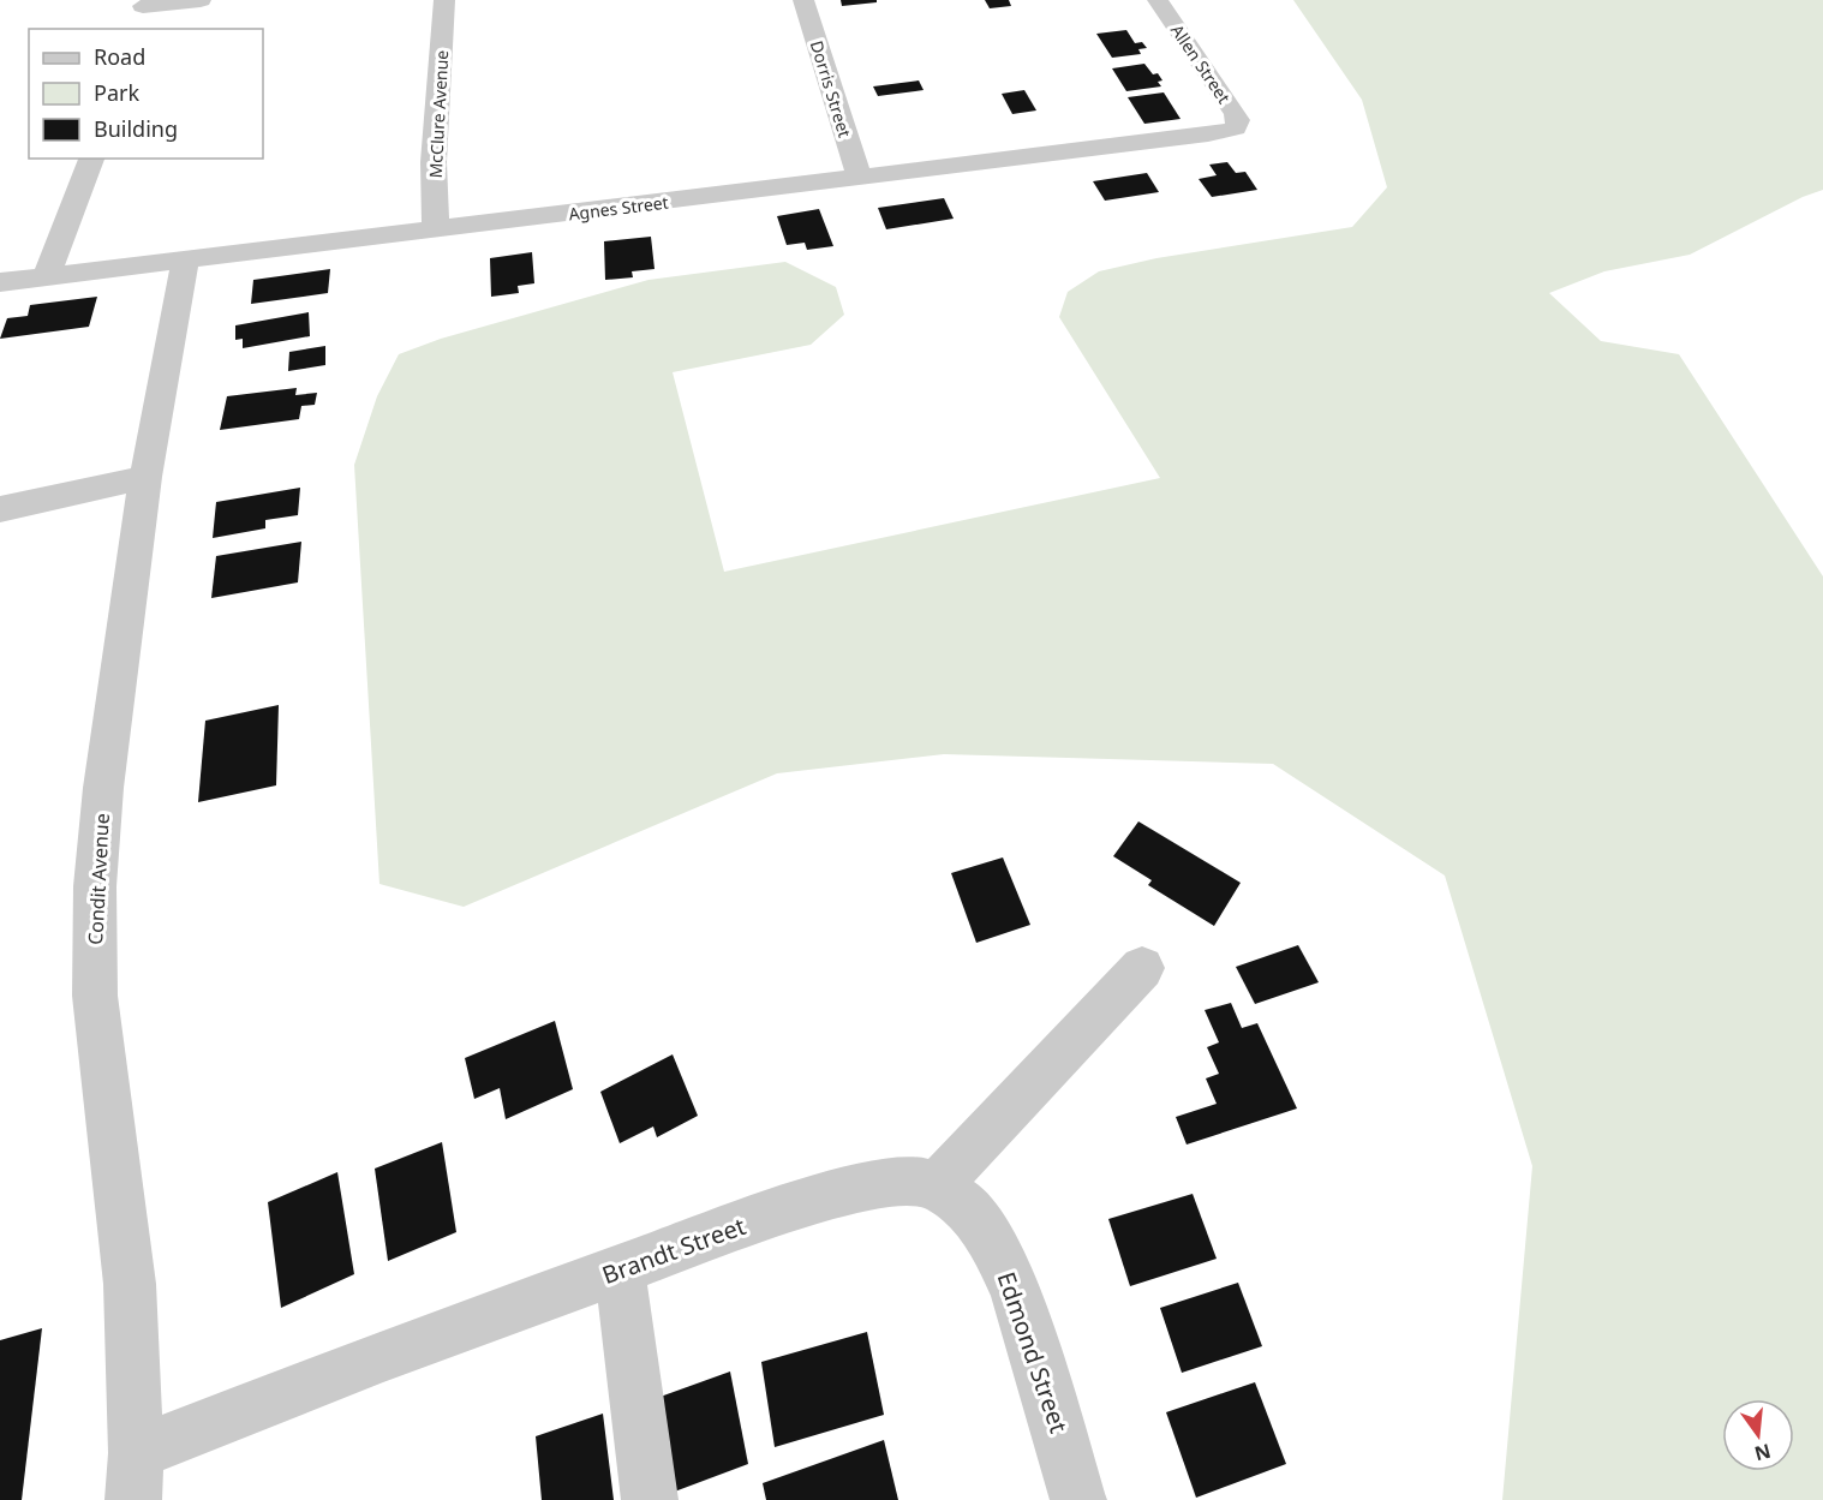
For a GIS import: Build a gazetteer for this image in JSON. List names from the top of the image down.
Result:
{
  "streets": {
    "street": [
      "Allen Street",
      "Dorris Street",
      "McClure Avenue",
      "Agnes Street",
      "Condit Avenue",
      "Brandt Street",
      "Edmond Street"
    ]
  },
  "crossings": [
    ["Allen Street", "Agnes Street"],
    ["Dorris Street", "Agnes Street"],
    ["McClure Avenue", "Agnes Street"],
    ["Agnes Street", "Condit Avenue"],
    ["Condit Avenue", "Brandt Street"],
    ["Brandt Street", "Edmond Street"]
  ],
  "legend": ["Road", "Park", "Building"],
  "north": "bottom"
}
